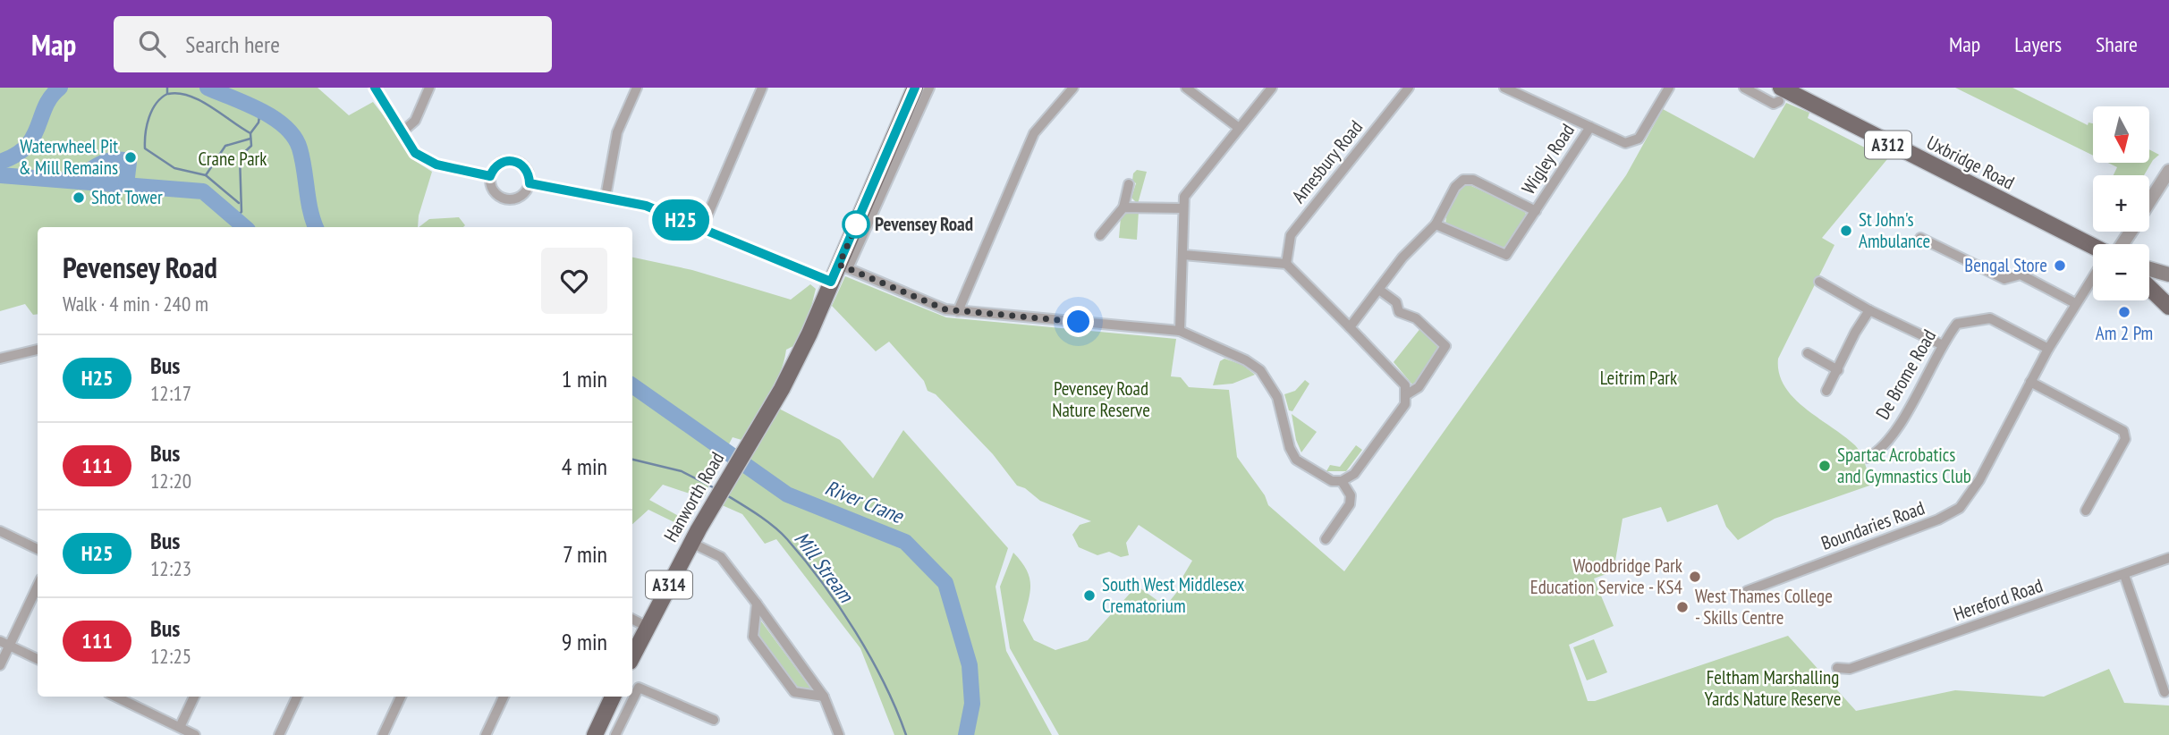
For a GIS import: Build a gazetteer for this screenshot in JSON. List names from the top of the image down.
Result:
{
  "streets": {
    "main road": [
      "A312",
      "Uxbridge Road",
      "Hanworth Road",
      "A314"
    ],
    "street": [
      "Wigley Road",
      "Amesbury Road",
      "De Brome Road",
      "Boundaries Road",
      "Hereford Road"
    ]
  },
  "crossings": [
    ["De Brome Road", "Boundaries Road"],
    ["Hanworth Road", "A314"]
  ],
  "water": ["River Crane", "Mill Stream"],
  "parks": [
    "Crane Park",
    "Leitrim Park",
    "Pevensey Road Nature Reserve",
    "Feltham Marshalling Yards Nature Reserve"
  ],
  "places": [
    "Waterwheel Pit & Mill Remains",
    "Shot Tower",
    "Pevensey Road",
    "St John's Ambulance",
    "Bengal Store",
    "Am 2 Pm",
    "Spartac Acrobatics and Gymnastics Club",
    "Woodbridge Park Education Service - KS4",
    "South West Middlesex Crematorium",
    "West Thames College - Skills Centre"
  ],
  "lines": ["bus line H25"],
  "north": "bottom",
  "page": {
    "header": "Map",
    "search": "Search here",
    "nav": ["Map", "Layers", "Share"],
    "on_map": "H25",
    "map_buttons": ["+", "−"],
    "heading": ["Pevensey Road", "Walk · 4 min · 240 m"],
    "list": [
      {
        "mark": "H25",
        "name": "Bus",
        "note": "12:17",
        "value": "1 min"
      },
      {
        "mark": "111",
        "name": "Bus",
        "note": "12:20",
        "value": "4 min"
      },
      {
        "mark": "H25",
        "name": "Bus",
        "note": "12:23",
        "value": "7 min"
      },
      {
        "mark": "111",
        "name": "Bus",
        "note": "12:25",
        "value": "9 min"
      }
    ]
  }
}
